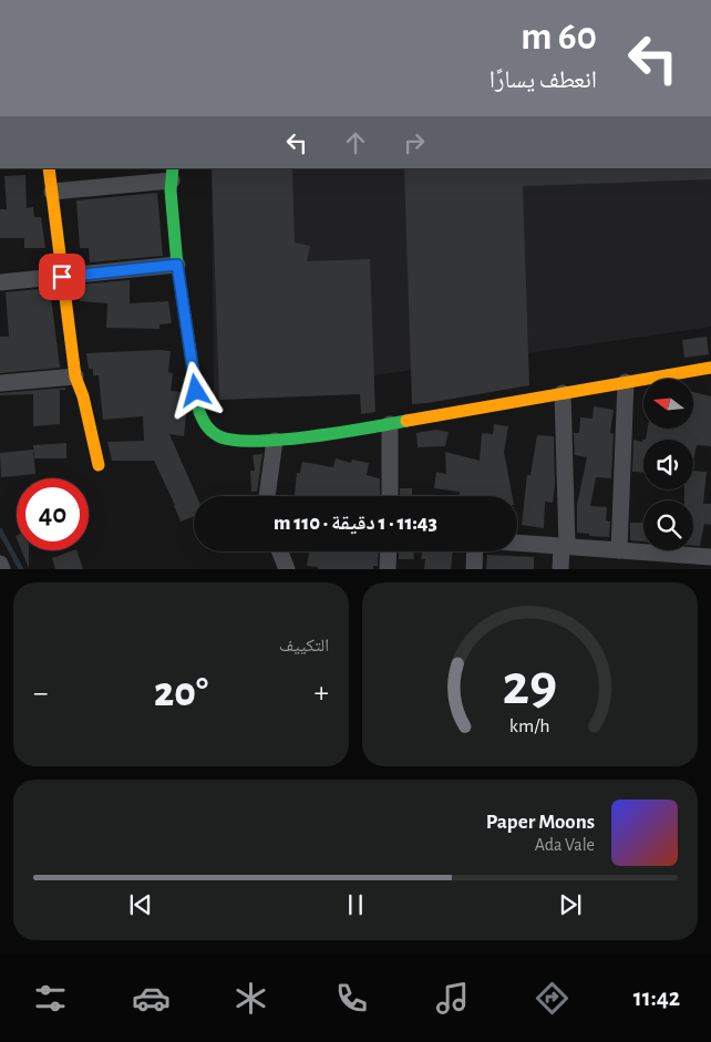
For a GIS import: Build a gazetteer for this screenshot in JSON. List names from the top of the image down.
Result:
{
  "north": "left",
  "page": {
    "turn": ["60 m", "انعطف يسارًا"],
    "limit": "40",
    "trip": "11:43 · 1 دقيقة · 110 m",
    "tile": "التكييف",
    "heat": ["−", "20°", "+"],
    "song": ["Paper Moons", "Ada Vale"],
    "tabs": "11:42",
    "gauge": ["29", "km/h"]
  }
}
